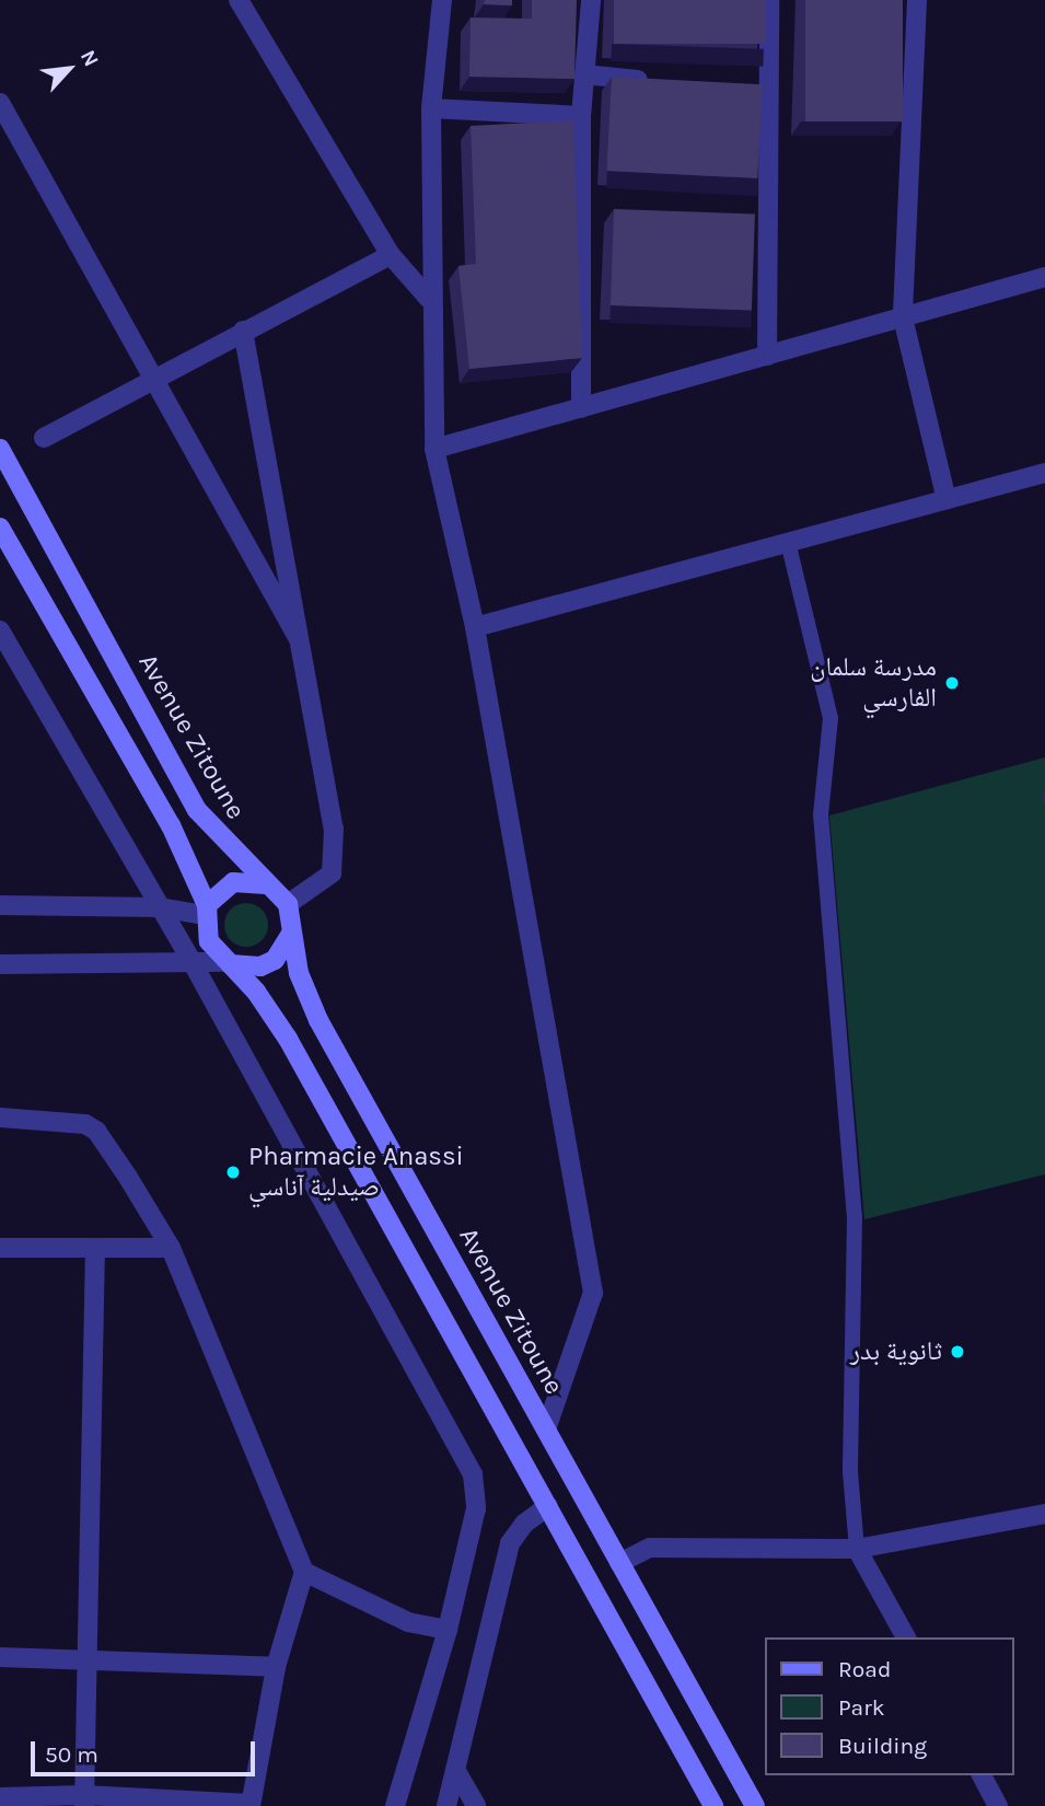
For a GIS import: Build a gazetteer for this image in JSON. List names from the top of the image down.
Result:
{
  "streets": {
    "main road": ["Avenue Zitoune"]
  },
  "places": ["مدرسة سلمان الفارسي", "Pharmacie Anassi صيدلية آناسي", "ثانوية بدر"],
  "legend": ["Road", "Park", "Building"],
  "scale_bar": "50 m",
  "north": "top right"
}
